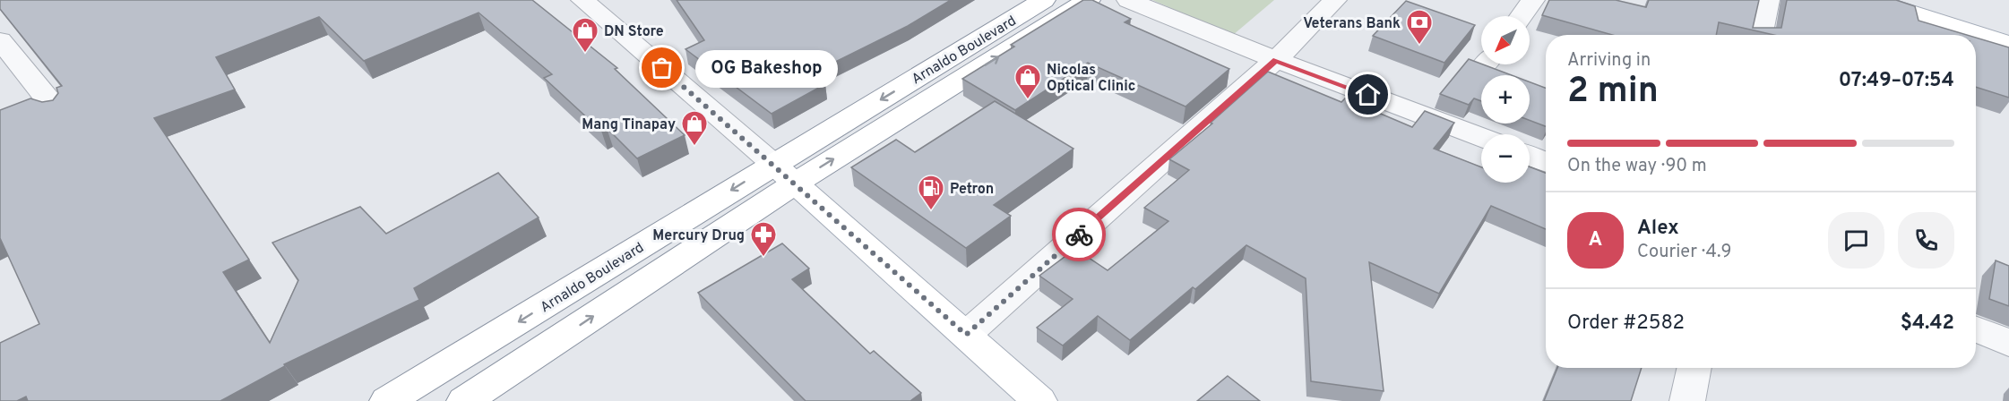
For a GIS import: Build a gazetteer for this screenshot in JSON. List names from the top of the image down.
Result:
{
  "streets": {
    "main road": ["Arnaldo Boulevard"]
  },
  "places": {
    "bank": ["Veterans Bank"],
    "shop": ["DN Store", "Nicolas Optical Clinic", "Mang Tinapay"],
    "other": ["OG Bakeshop"],
    "fuel station": ["Petron"],
    "pharmacy": ["Mercury Drug"]
  },
  "north": "bottom left",
  "page": {
    "map_buttons": ["+", "−"],
    "heading": ["2 min", "Arriving in", "07:49–07:54"],
    "panel": [
      "Alex",
      "Courier · 4.9",
      "Order #2582",
      "$4.42"
    ],
    "bubble": "OG Bakeshop",
    "bar": "On the way · 90 m",
    "round": "A"
  }
}
